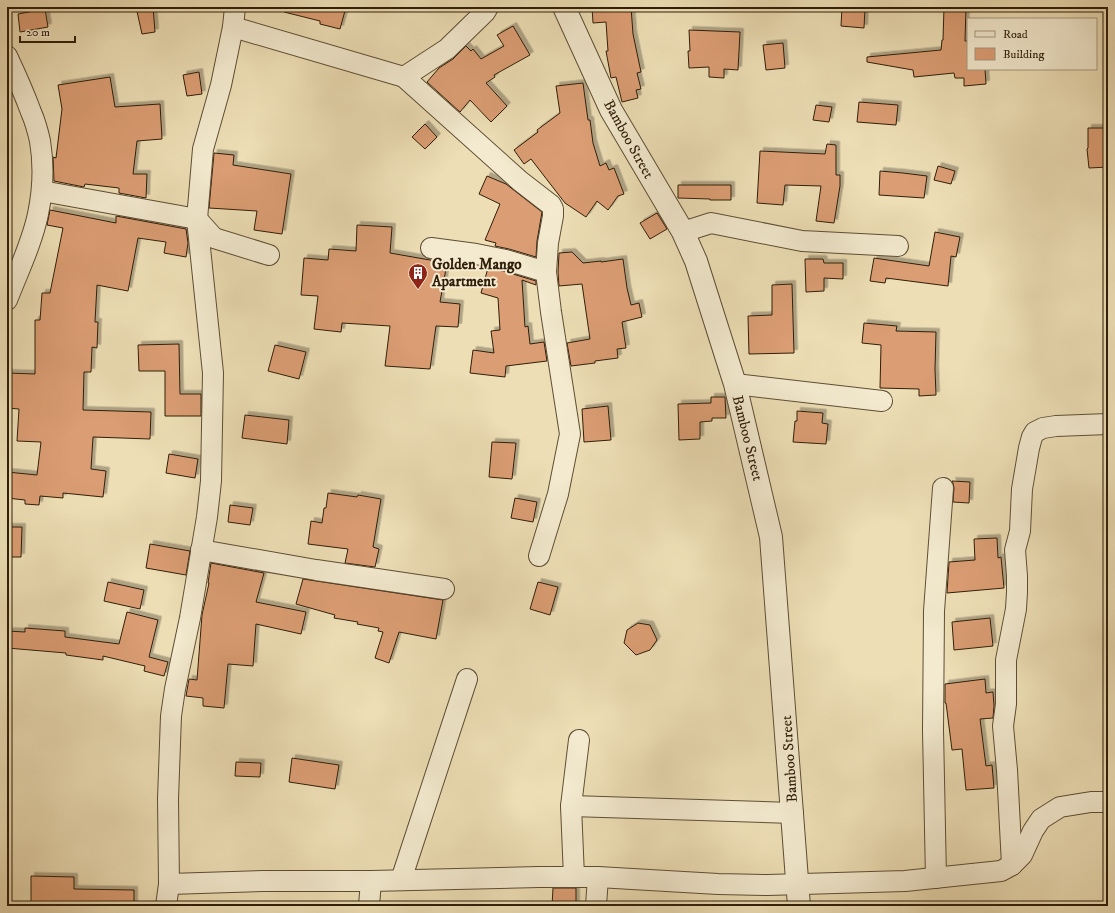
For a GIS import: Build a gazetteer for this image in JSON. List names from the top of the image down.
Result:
{
  "streets": {
    "street": ["Bamboo Street"]
  },
  "places": {
    "building": ["Golden Mango Apartment"]
  },
  "legend": ["Road", "Building"],
  "scale_bar": "20 m"
}
